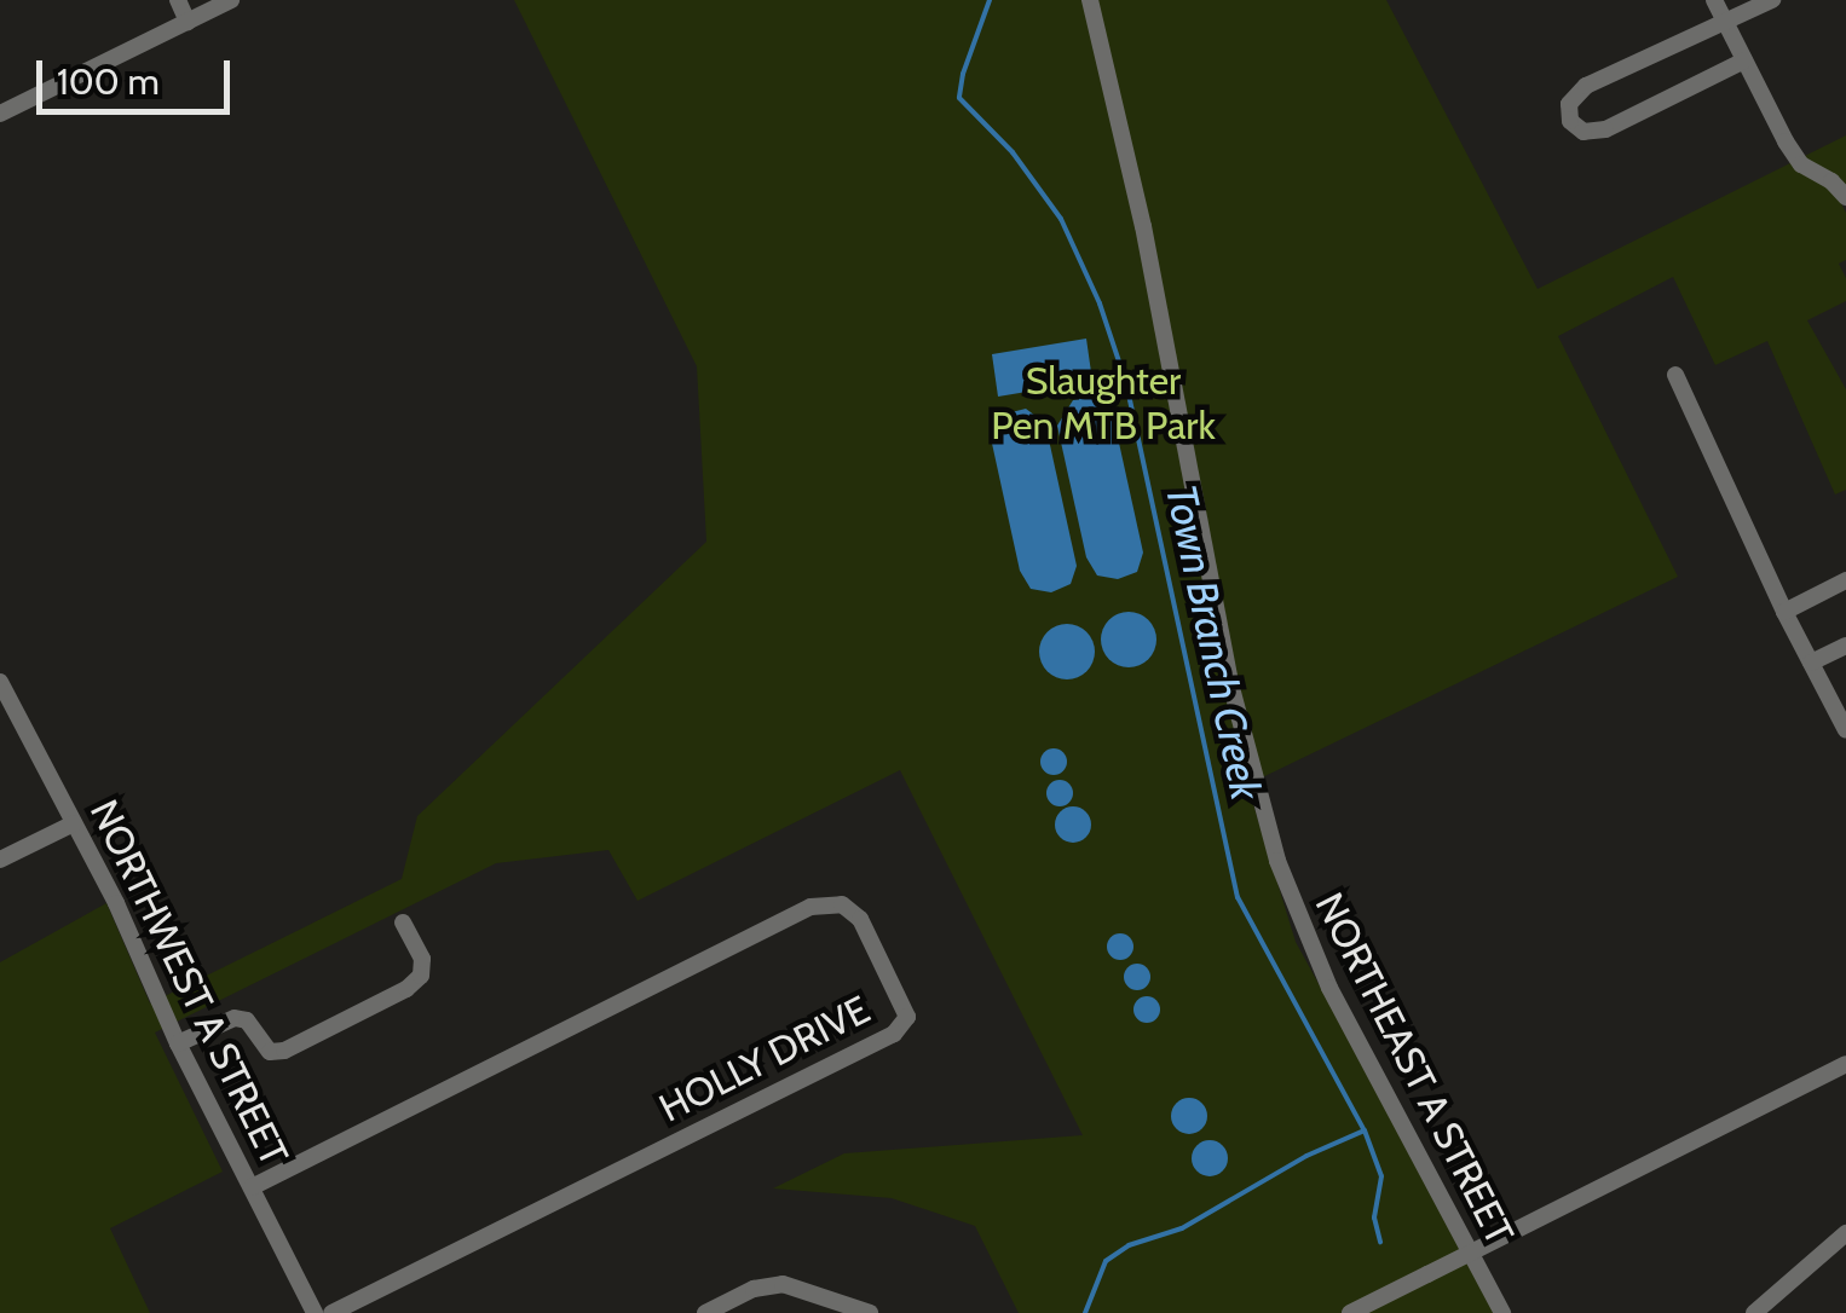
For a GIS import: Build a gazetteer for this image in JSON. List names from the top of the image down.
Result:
{
  "streets": {
    "street": ["NORTHWEST A STREET", "HOLLY DRIVE", "NORTHEAST A STREET"]
  },
  "crossings": [
    ["NORTHWEST A STREET", "HOLLY DRIVE"]
  ],
  "water": ["Town Branch Creek"],
  "parks": ["Slaughter Pen MTB Park"],
  "scale_bar": "100 m"
}
